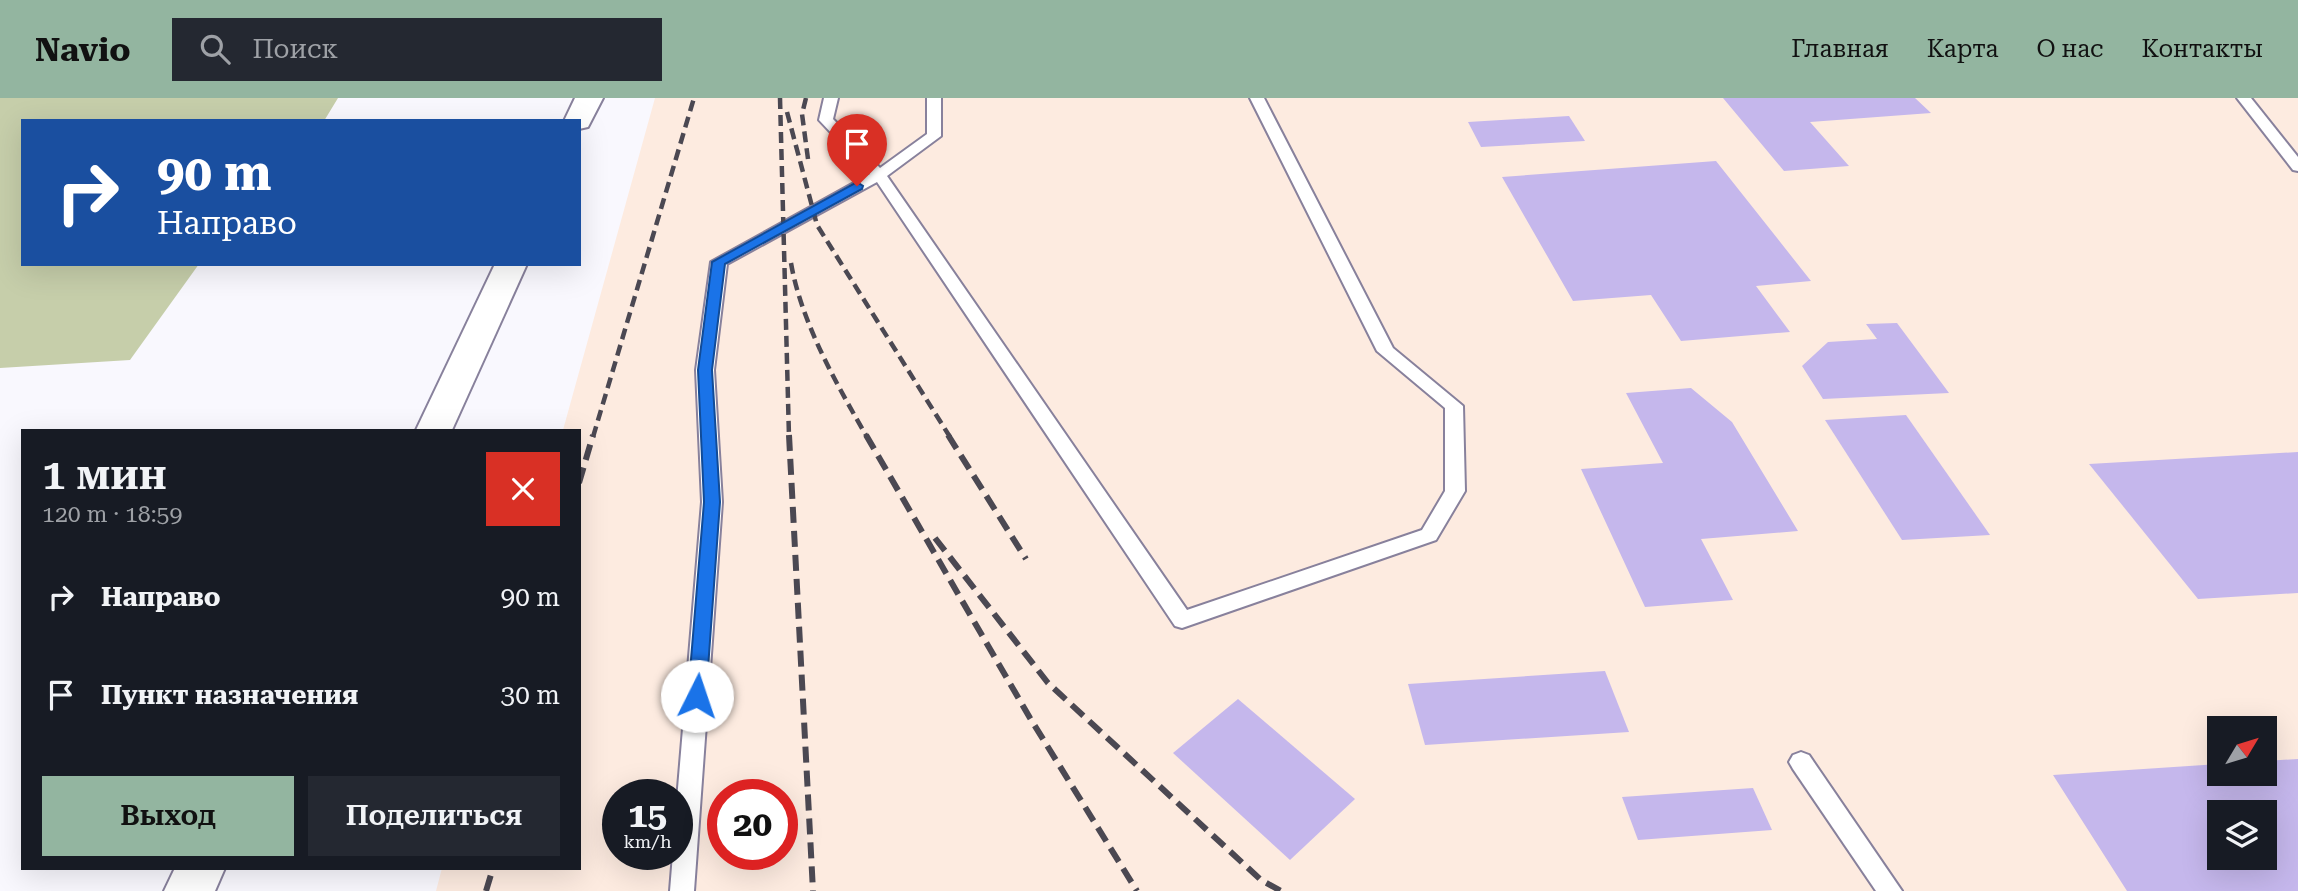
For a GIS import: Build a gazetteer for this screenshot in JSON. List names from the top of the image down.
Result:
{
  "north": "top right",
  "page": {
    "header": "Navio",
    "search": "Поиск",
    "nav": [
      "Главная",
      "Карта",
      "О нас",
      "Контакты"
    ],
    "turn": ["90 m", "Направо"],
    "heading": ["1 мин", "120 m · 18:59"],
    "list": [
      {
        "name": "Направо",
        "value": "90 m"
      },
      {
        "name": "Пункт назначения",
        "value": "30 m"
      }
    ],
    "buttons": ["Выход", "Поделиться"],
    "speed": "15 km/h",
    "limit": "20"
  }
}
